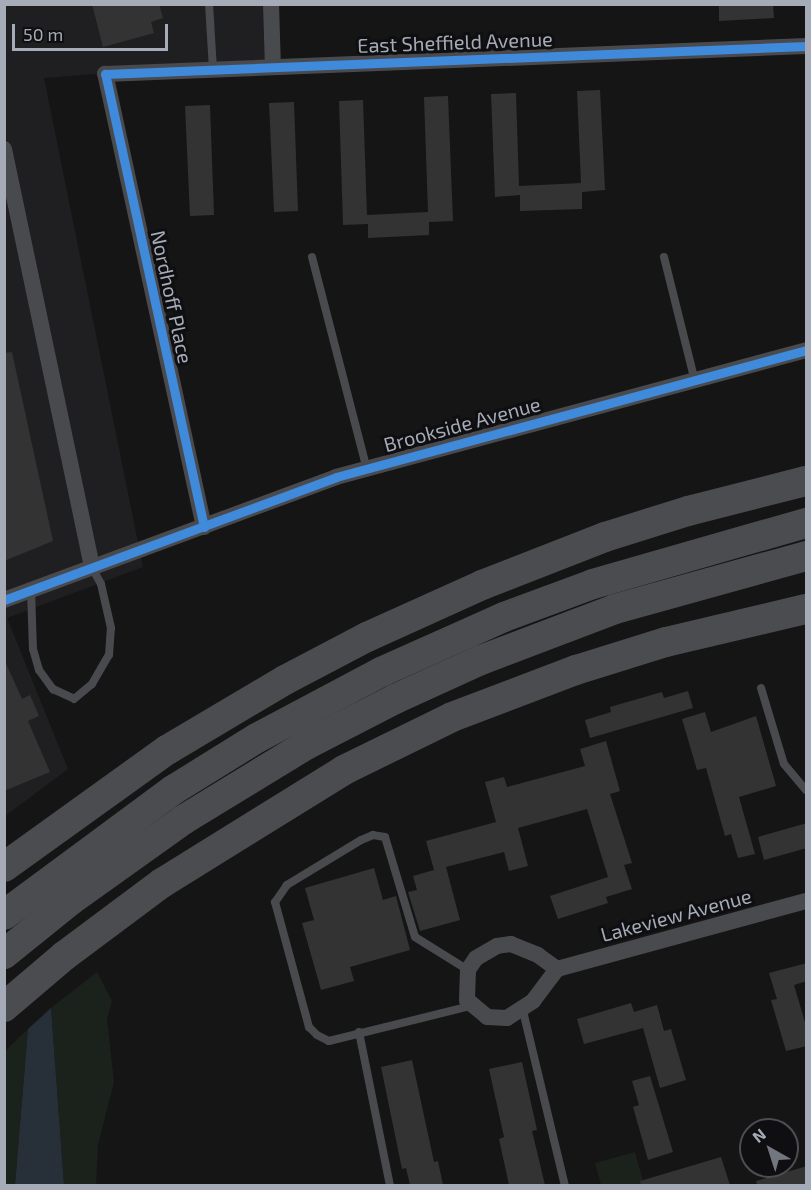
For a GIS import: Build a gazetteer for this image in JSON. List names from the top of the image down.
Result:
{
  "streets": {
    "street": [
      "East Sheffield Avenue",
      "Nordhoff Place",
      "Brookside Avenue",
      "Lakeview Avenue"
    ]
  },
  "crossings": [
    ["East Sheffield Avenue", "Nordhoff Place"],
    ["Nordhoff Place", "Brookside Avenue"]
  ],
  "scale_bar": "50 m",
  "north": "top left"
}
